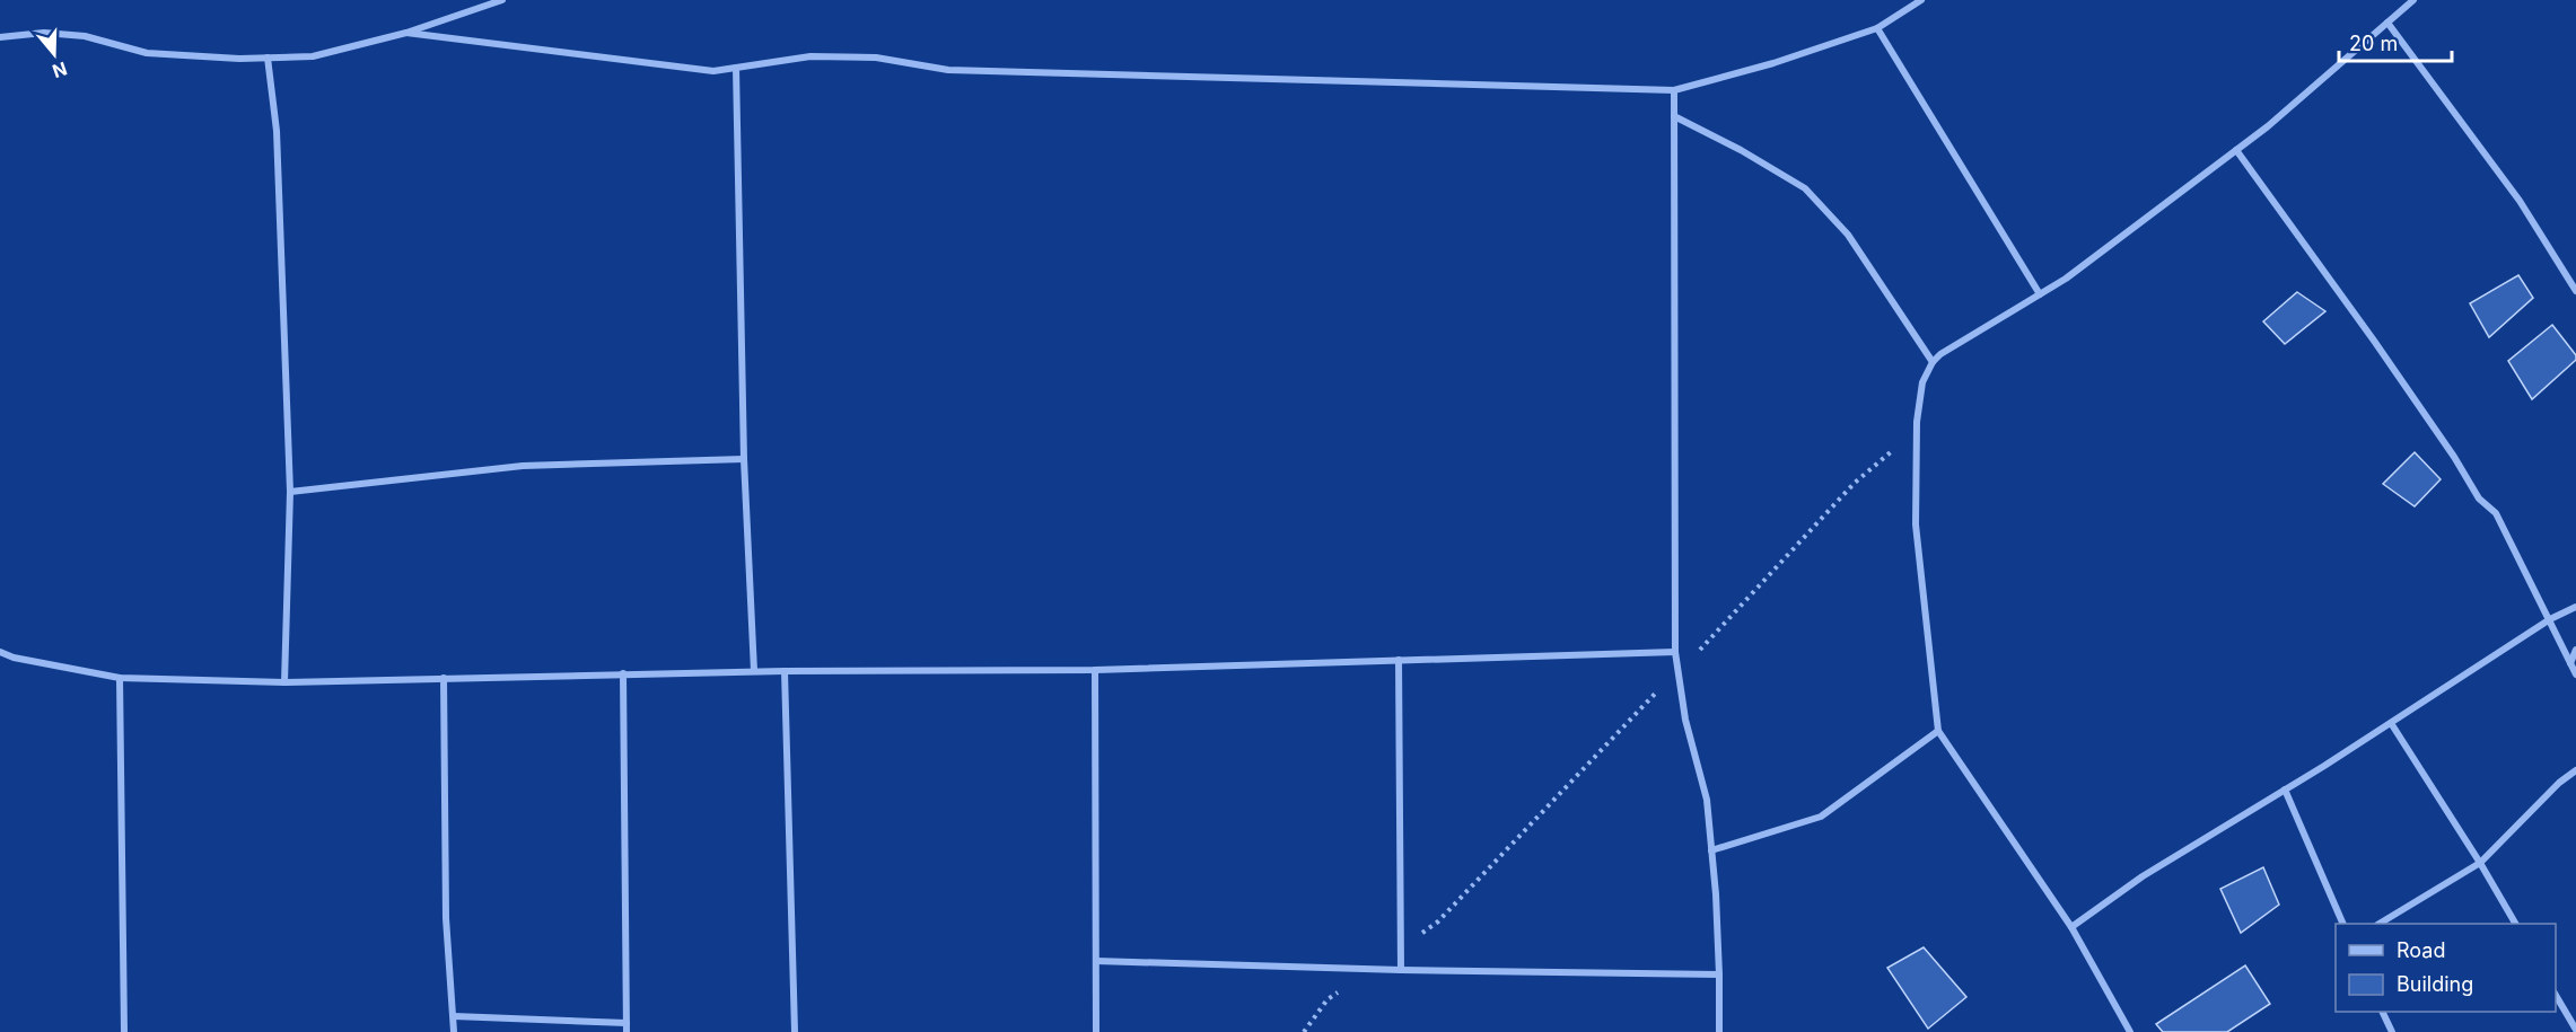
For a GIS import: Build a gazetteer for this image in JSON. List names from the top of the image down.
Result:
{
  "legend": ["Road", "Building"],
  "scale_bar": "20 m",
  "north": "bottom"
}
